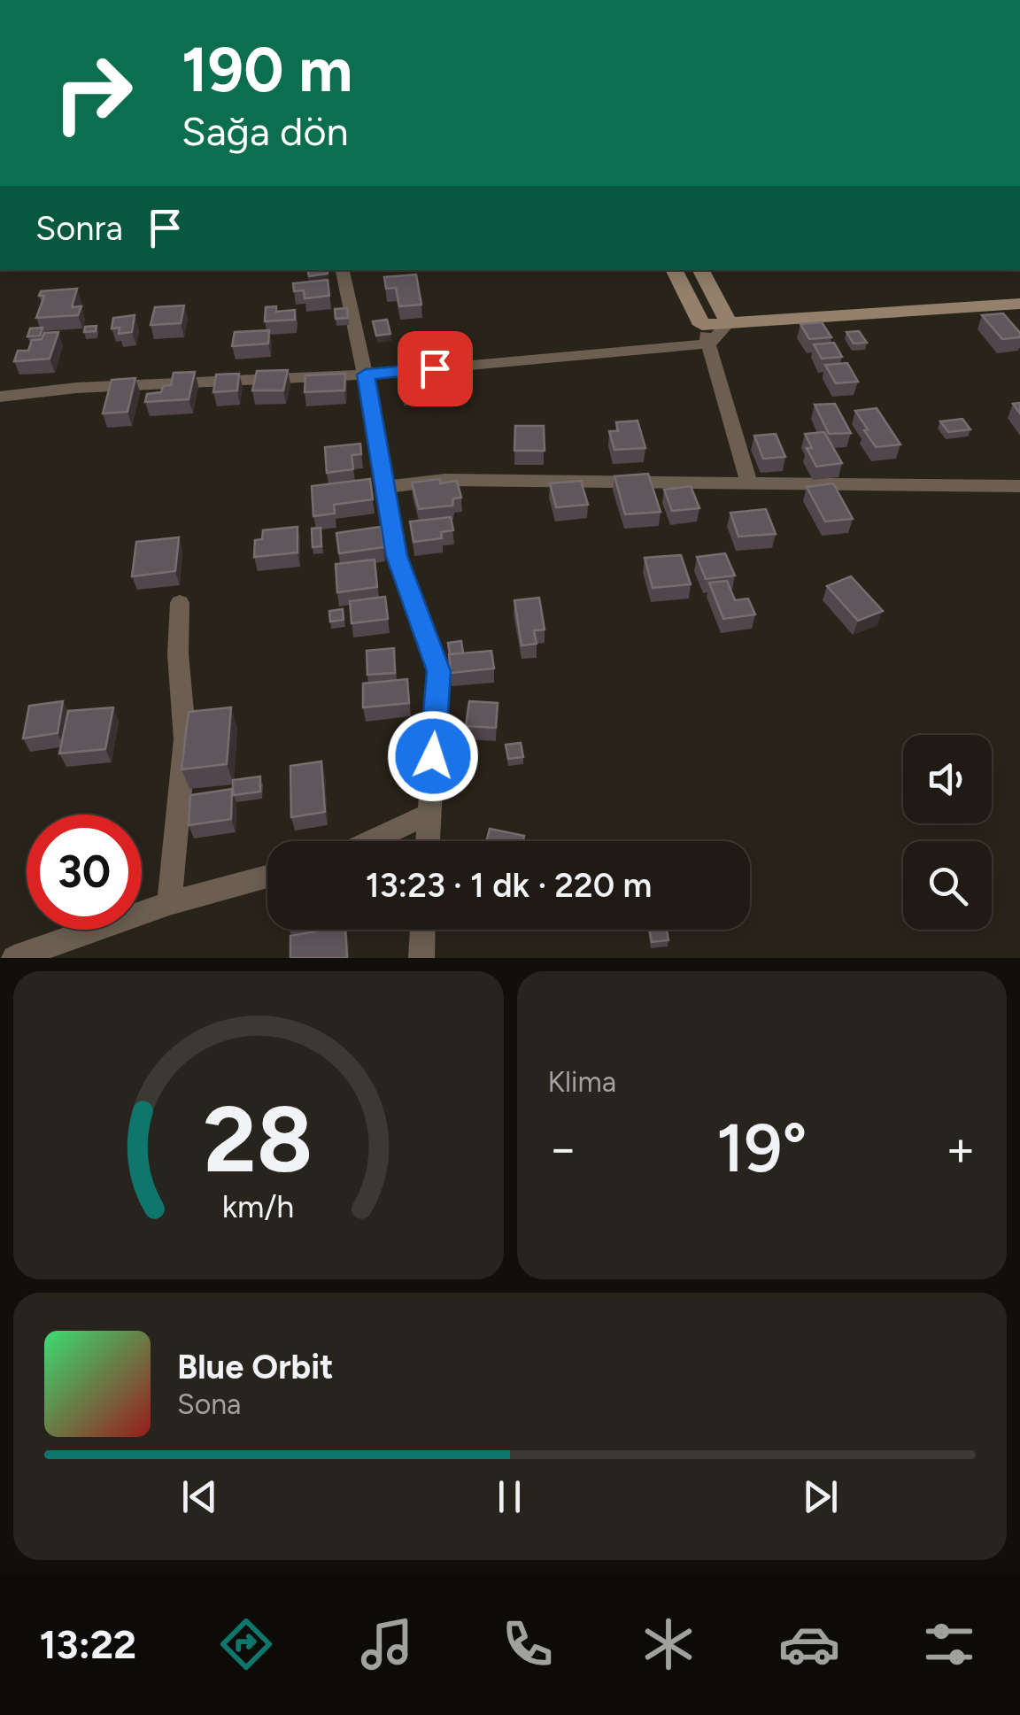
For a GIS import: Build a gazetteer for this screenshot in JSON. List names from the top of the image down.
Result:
{
  "page": {
    "turn": ["190 m", "Sağa dön"],
    "then": "Sonra",
    "limit": "30",
    "trip": "13:23 · 1 dk · 220 m",
    "tile": "Klima",
    "heat": ["−", "19°", "+"],
    "song": ["Blue Orbit", "Sona"],
    "tabs": "13:22",
    "gauge": ["28", "km/h"]
  }
}
